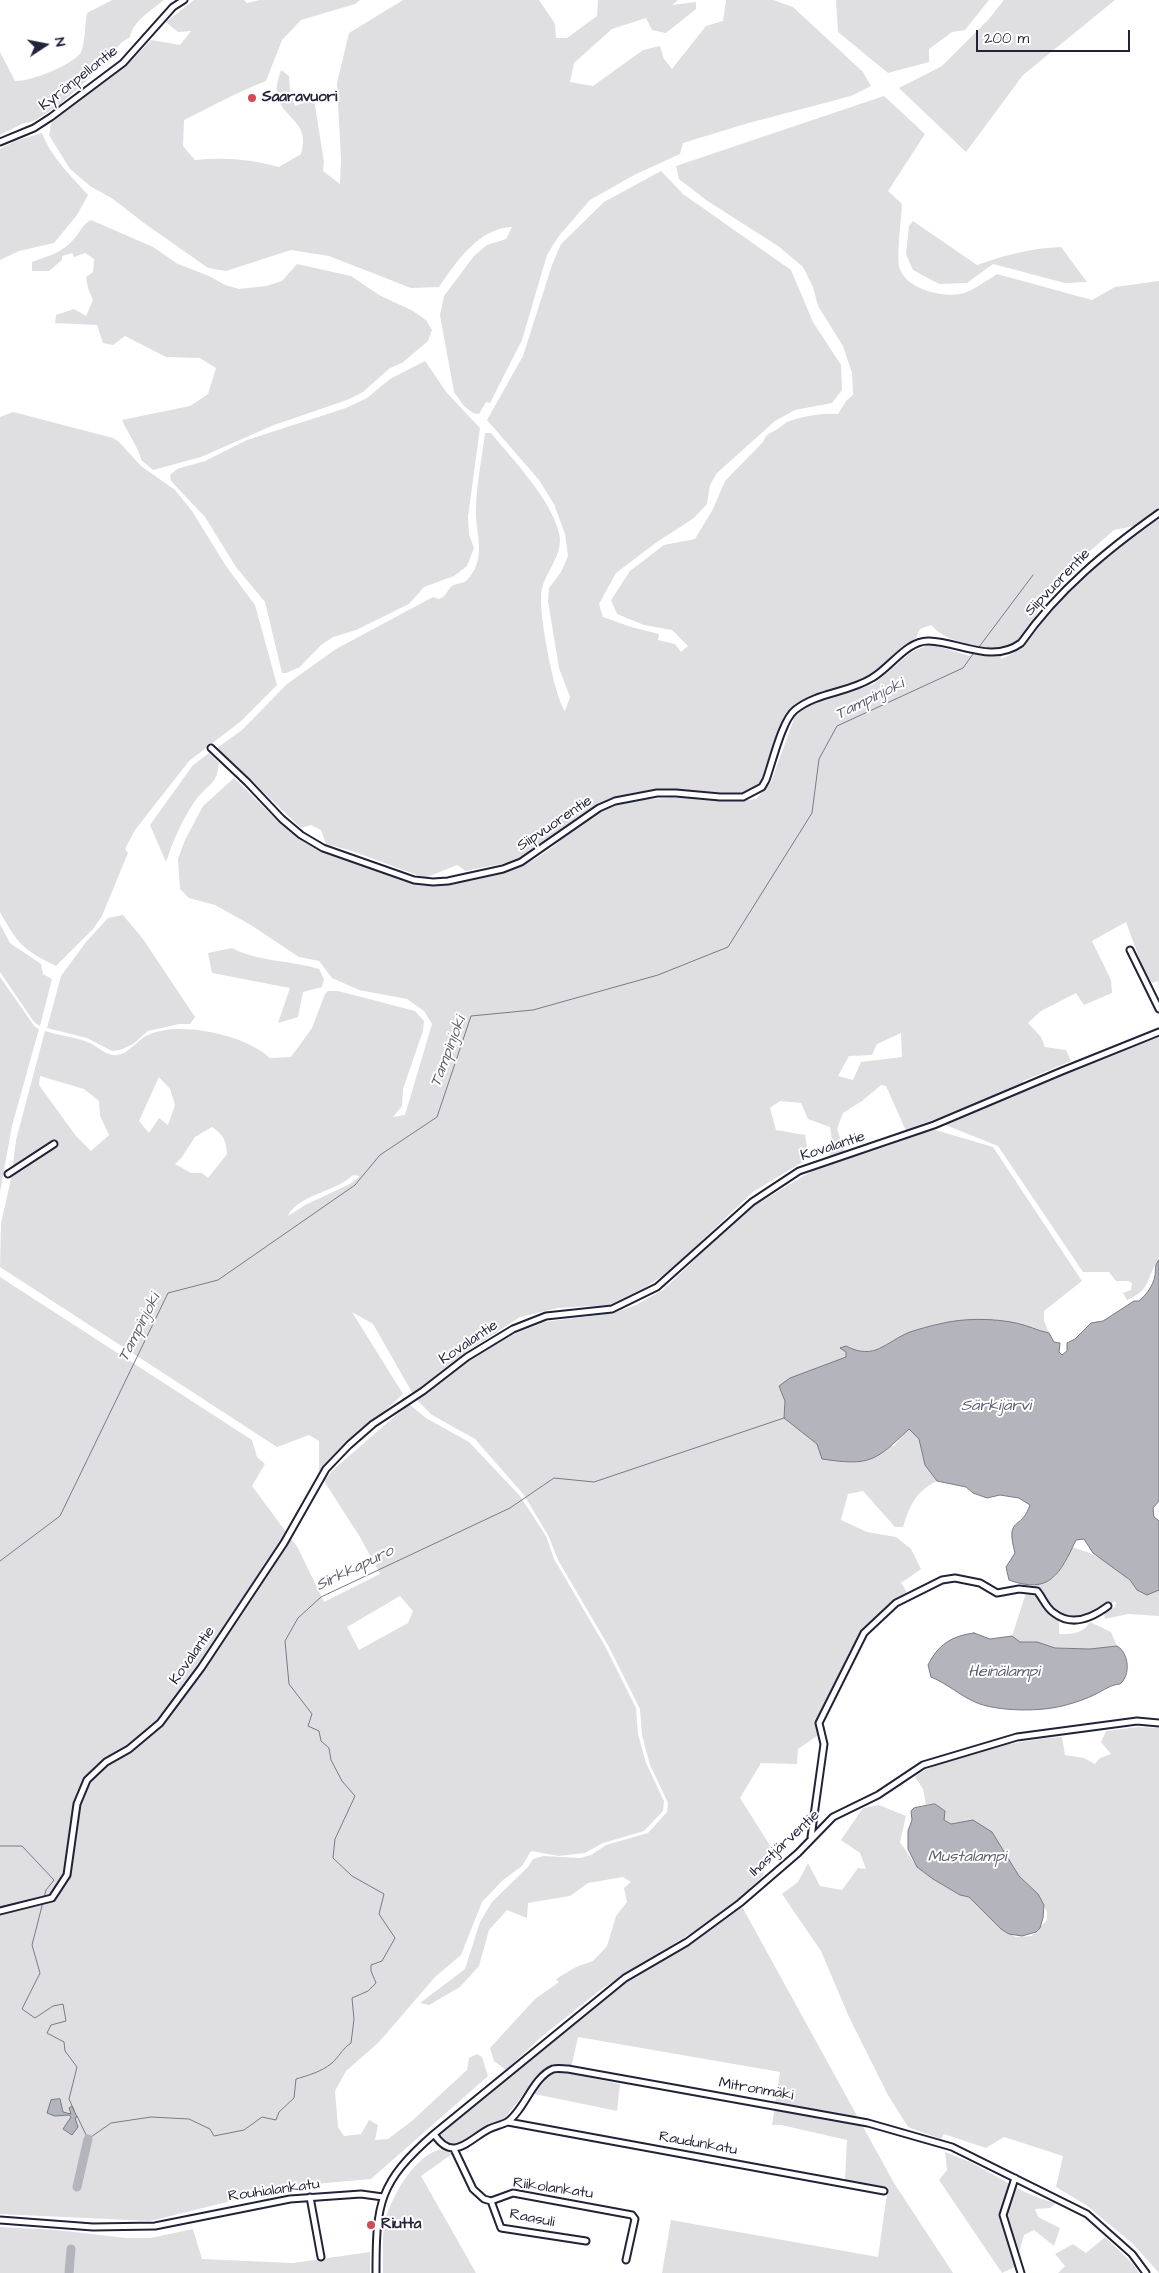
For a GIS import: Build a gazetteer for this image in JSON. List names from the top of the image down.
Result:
{
  "streets": {
    "street": [
      "Kyrönpellontie",
      "Siipvuorentie",
      "Kovalantie",
      "Ihastjärventie",
      "Mitronmäki",
      "Raudunkatu",
      "Riikolankatu",
      "Rouhialankatu",
      "Raasuli"
    ]
  },
  "crossings": [
    ["Mitronmäki", "Raudunkatu"],
    ["Riikolankatu", "Raasuli"]
  ],
  "water": [
    "Tampinjoki",
    "Särkijärvi",
    "Sirkkapuro",
    "Heinälampi",
    "Mustalampi"
  ],
  "places": ["Saaravuori", "Riutta"],
  "scale_bar": "200 m",
  "north": "right"
}
